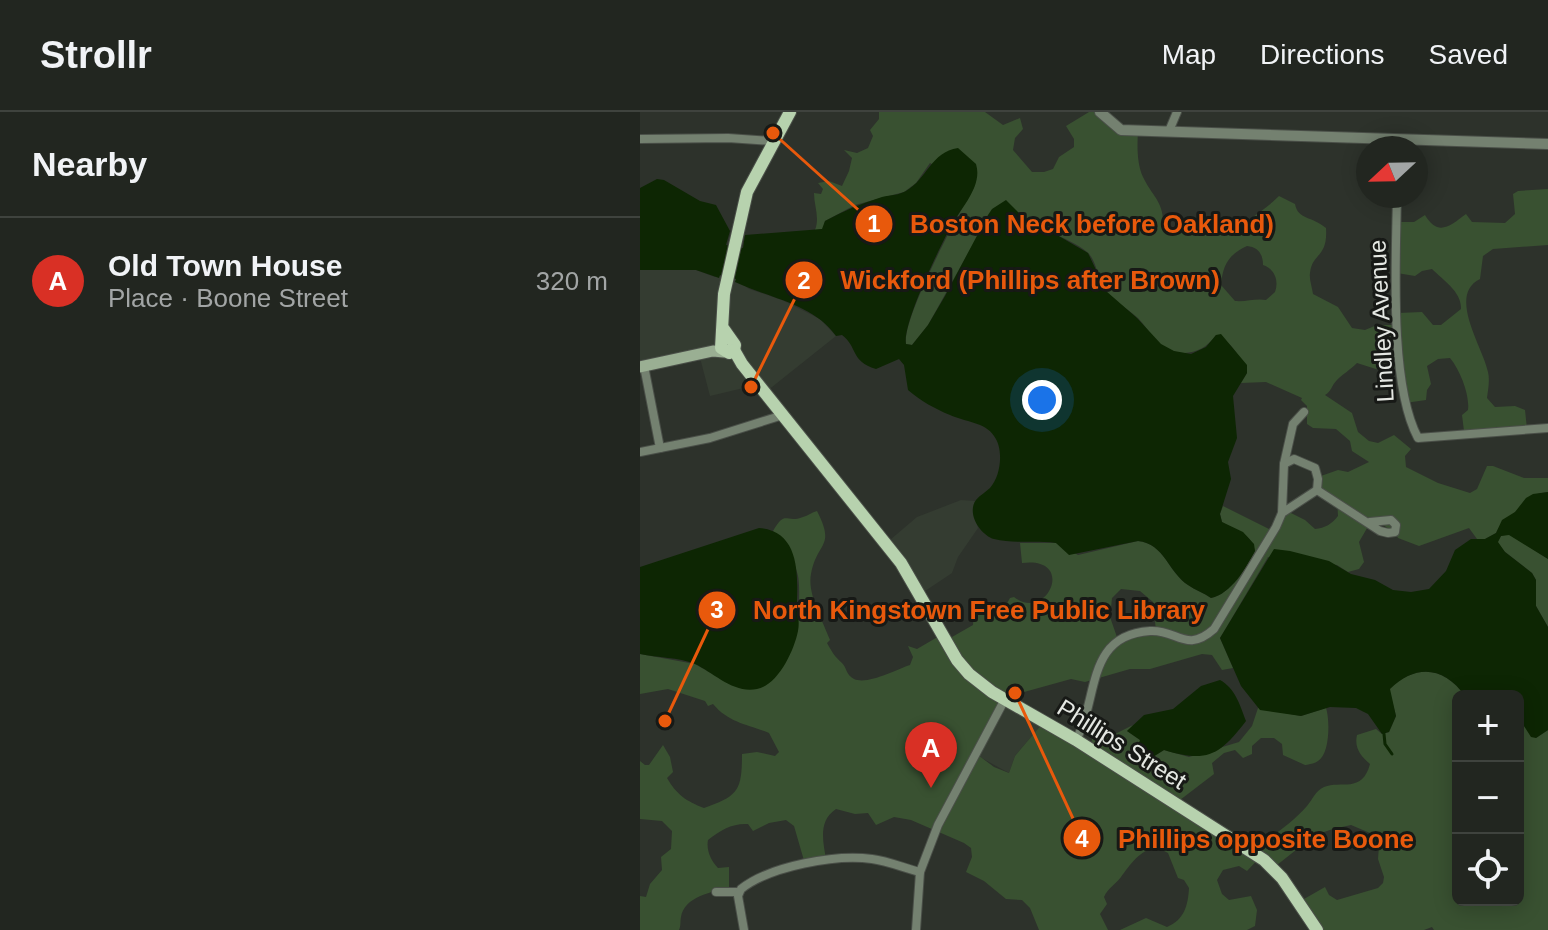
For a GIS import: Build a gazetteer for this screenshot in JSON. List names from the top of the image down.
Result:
{
  "streets": {
    "main road": ["Phillips Street"],
    "street": ["Lindley Avenue"]
  },
  "places": [
    "Boston Neck before Oakland)",
    "Wickford (Phillips after Brown)",
    "Phillips opposite Boone",
    "North Kingstown Free Public Library"
  ],
  "north": "left",
  "page": {
    "header": "Strollr",
    "nav": ["Map", "Directions", "Saved"],
    "heading": "Nearby",
    "list": [
      {
        "mark": "A",
        "name": "Old Town House",
        "note": "Place · Boone Street",
        "value": "320 m"
      }
    ],
    "map_buttons": ["+", "−"],
    "pins": "A"
  }
}
